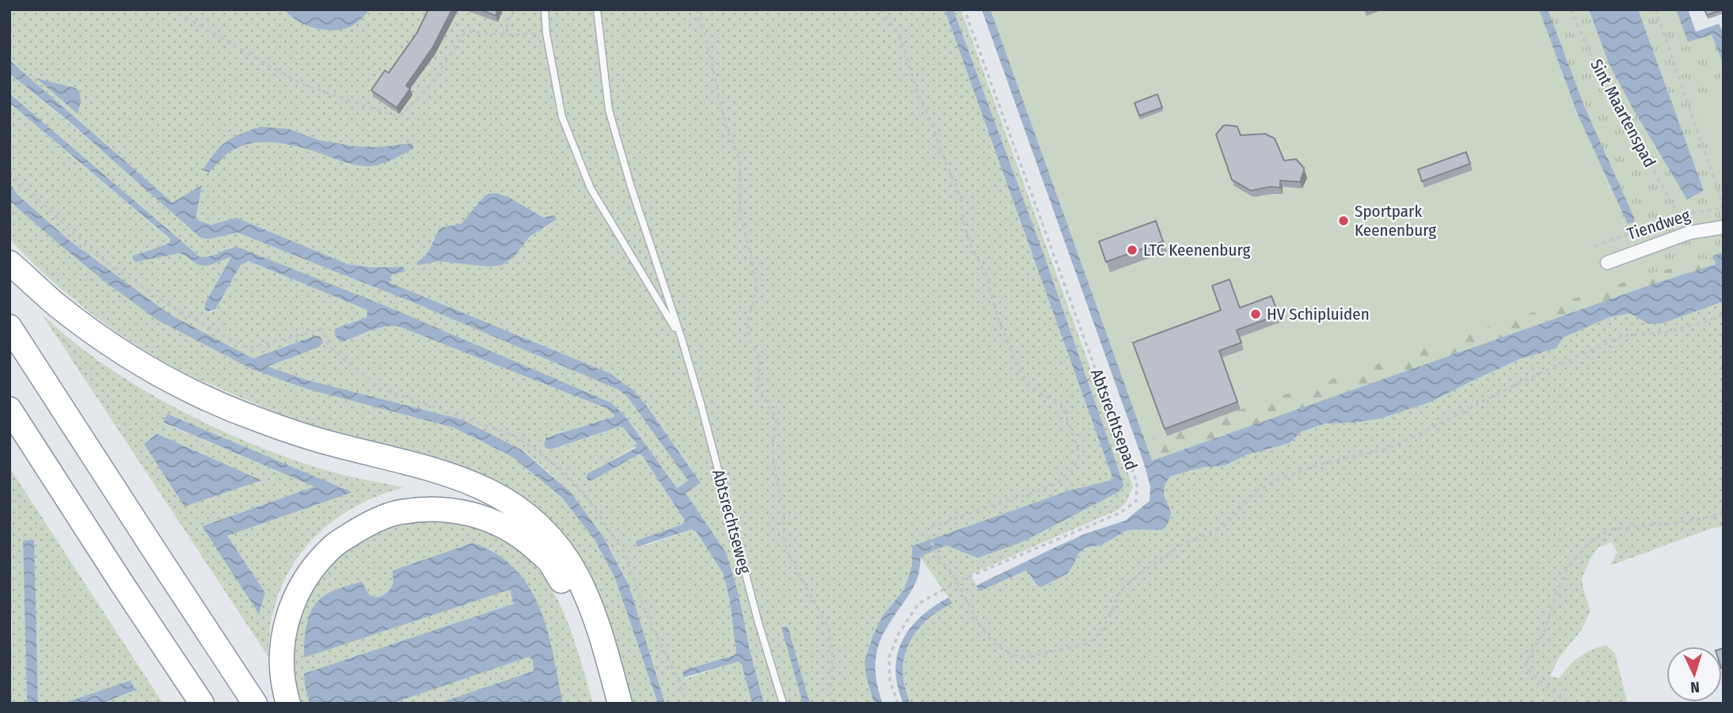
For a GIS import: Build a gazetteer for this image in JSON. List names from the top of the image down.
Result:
{
  "streets": {
    "street": ["Tiendweg"],
    "lane": ["Abtsrechtseweg"],
    "path": ["Sint Maartenspad", "Abtsrechtsepad"]
  },
  "crossings": [
    ["Sint Maartenspad", "Tiendweg"]
  ],
  "places": ["Sportpark Keenenburg", "LTC Keenenburg", "HV Schipluiden"],
  "north": "bottom"
}
